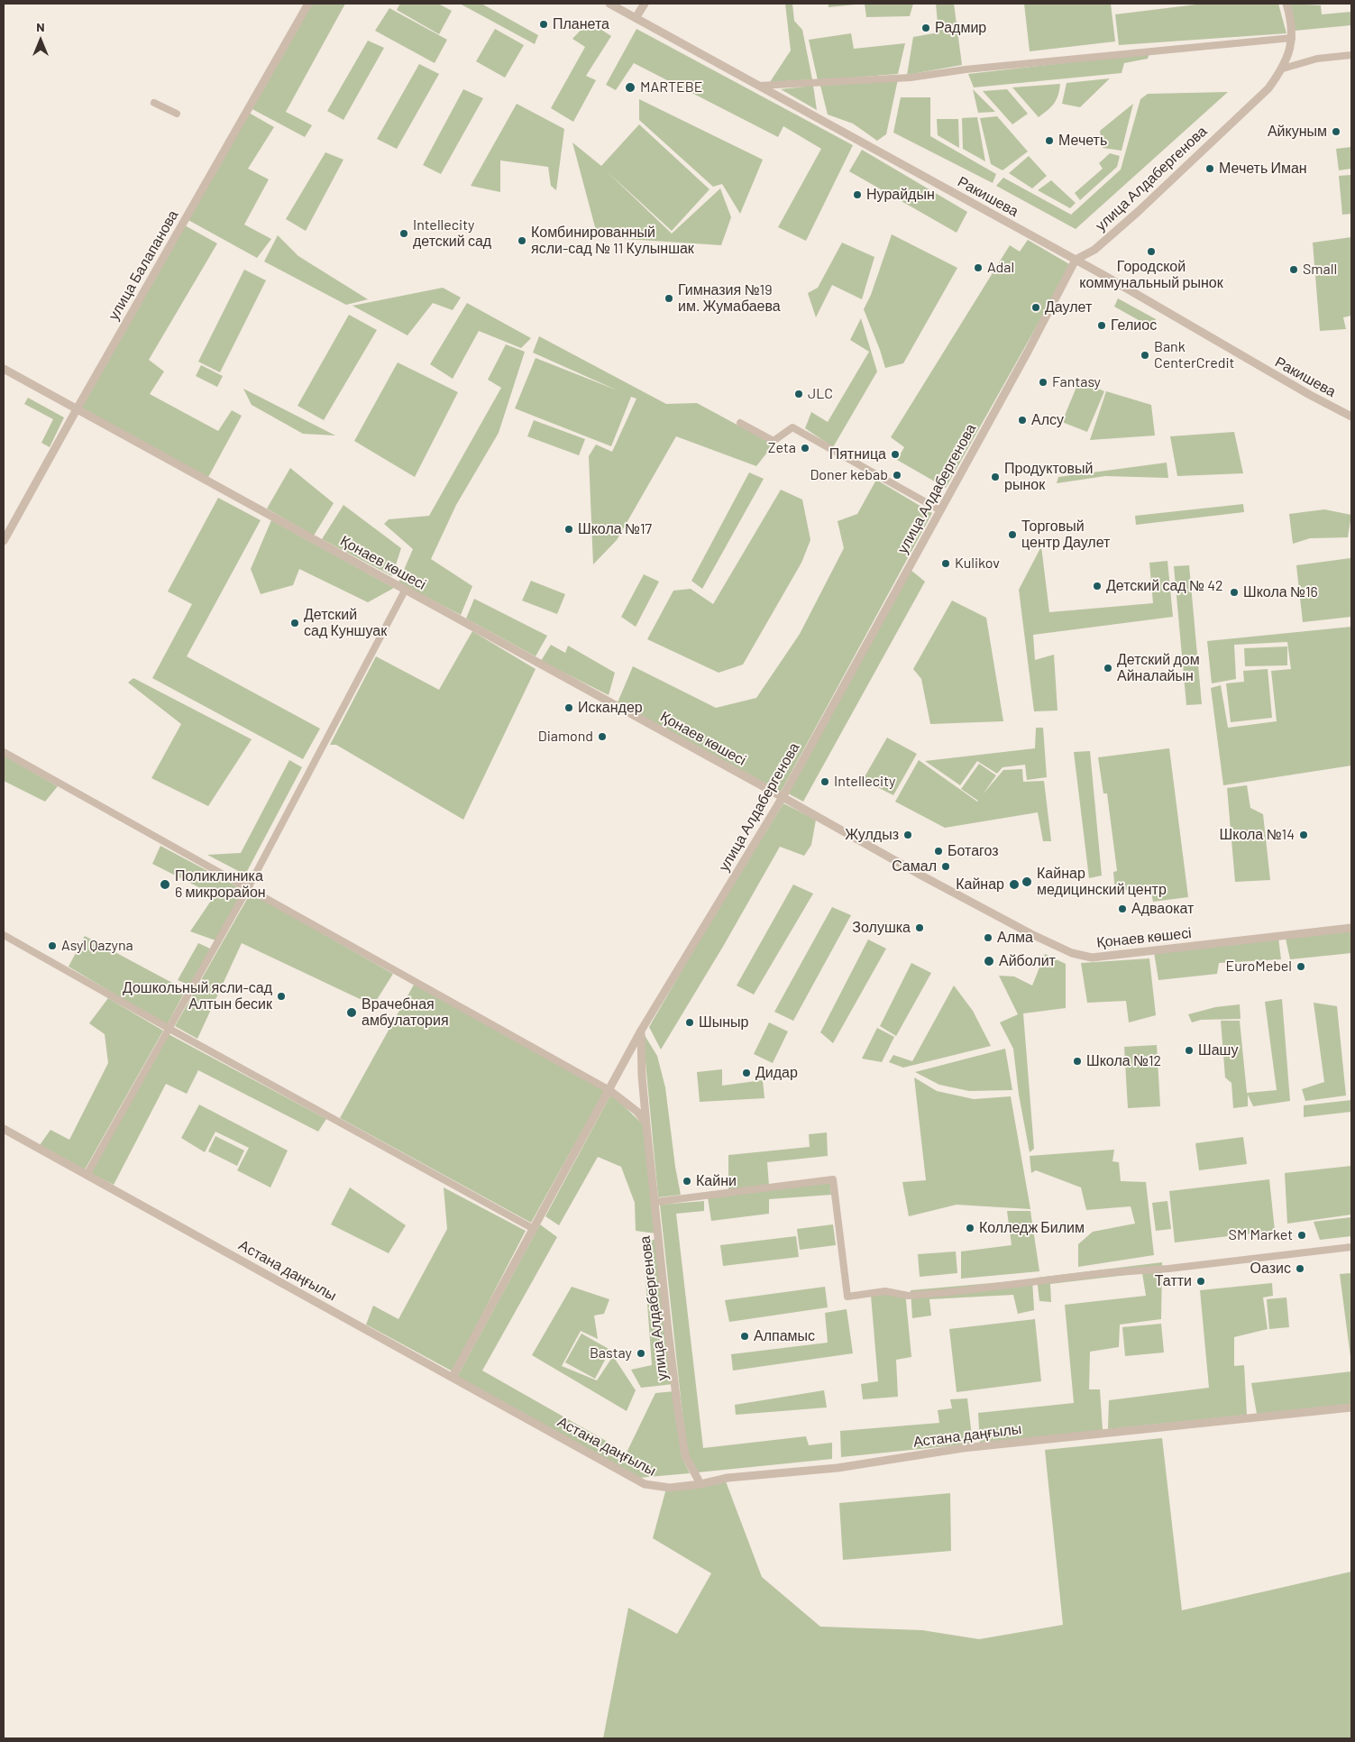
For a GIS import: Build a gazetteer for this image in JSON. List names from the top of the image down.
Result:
{
  "streets": {
    "street": [
      "улица Алдабергенова",
      "Ракишева",
      "улица Балапанова",
      "Қонаев көшесі",
      "Астана даңғылы"
    ]
  },
  "crossings": [
    ["улица Алдабергенова", "Ракишева"],
    ["улица Алдабергенова", "Қонаев көшесі"],
    ["улица Алдабергенова", "Астана даңғылы"],
    ["улица Балапанова", "Қонаев көшесі"]
  ],
  "places": [
    "Планета",
    "Радмир",
    "MARTEBE",
    "Айкуным",
    "Мечеть",
    "Мечеть Иман",
    "Нурайдын",
    "Intellecity детский сад",
    "Комбинированный ясли-сад № 11 Кулыншак",
    "Городской коммунальный рынок",
    "Adal",
    "Small",
    "Гимназия №19 им. Жумабаева",
    "Даулет",
    "Гелиос",
    "Bank CenterCredit",
    "Fantasy",
    "JLC",
    "Алсу",
    "Zeta",
    "Пятница",
    "Doner kebab",
    "Продуктовый рынок",
    "Школа №17",
    "Торговый центр Даулет",
    "Kulikov",
    "Детский сад № 42",
    "Школа №16",
    "Детский сад Куншуак",
    "Детский дом Айналайын",
    "Искандер",
    "Diamond",
    "Intellecity",
    "Жулдыз",
    "Школа №14",
    "Ботагоз",
    "Самал",
    "Кайнар медицинский центр",
    "Поликлиника 6 микрорайон",
    "Кайнар",
    "Адваокат",
    "Золушка",
    "Алма",
    "Asyl Qazyna",
    "Айболит",
    "EuroMebel",
    "Дошкольный ясли-сад Алтын бесик",
    "Врачебная амбулатория",
    "Шыныр",
    "Шашу",
    "Школа №12",
    "Дидар",
    "Кайни",
    "Колледж Билим",
    "SM Market",
    "Оазис",
    "Татти",
    "Алпамыс",
    "Bastay"
  ],
  "north": "top"
}
